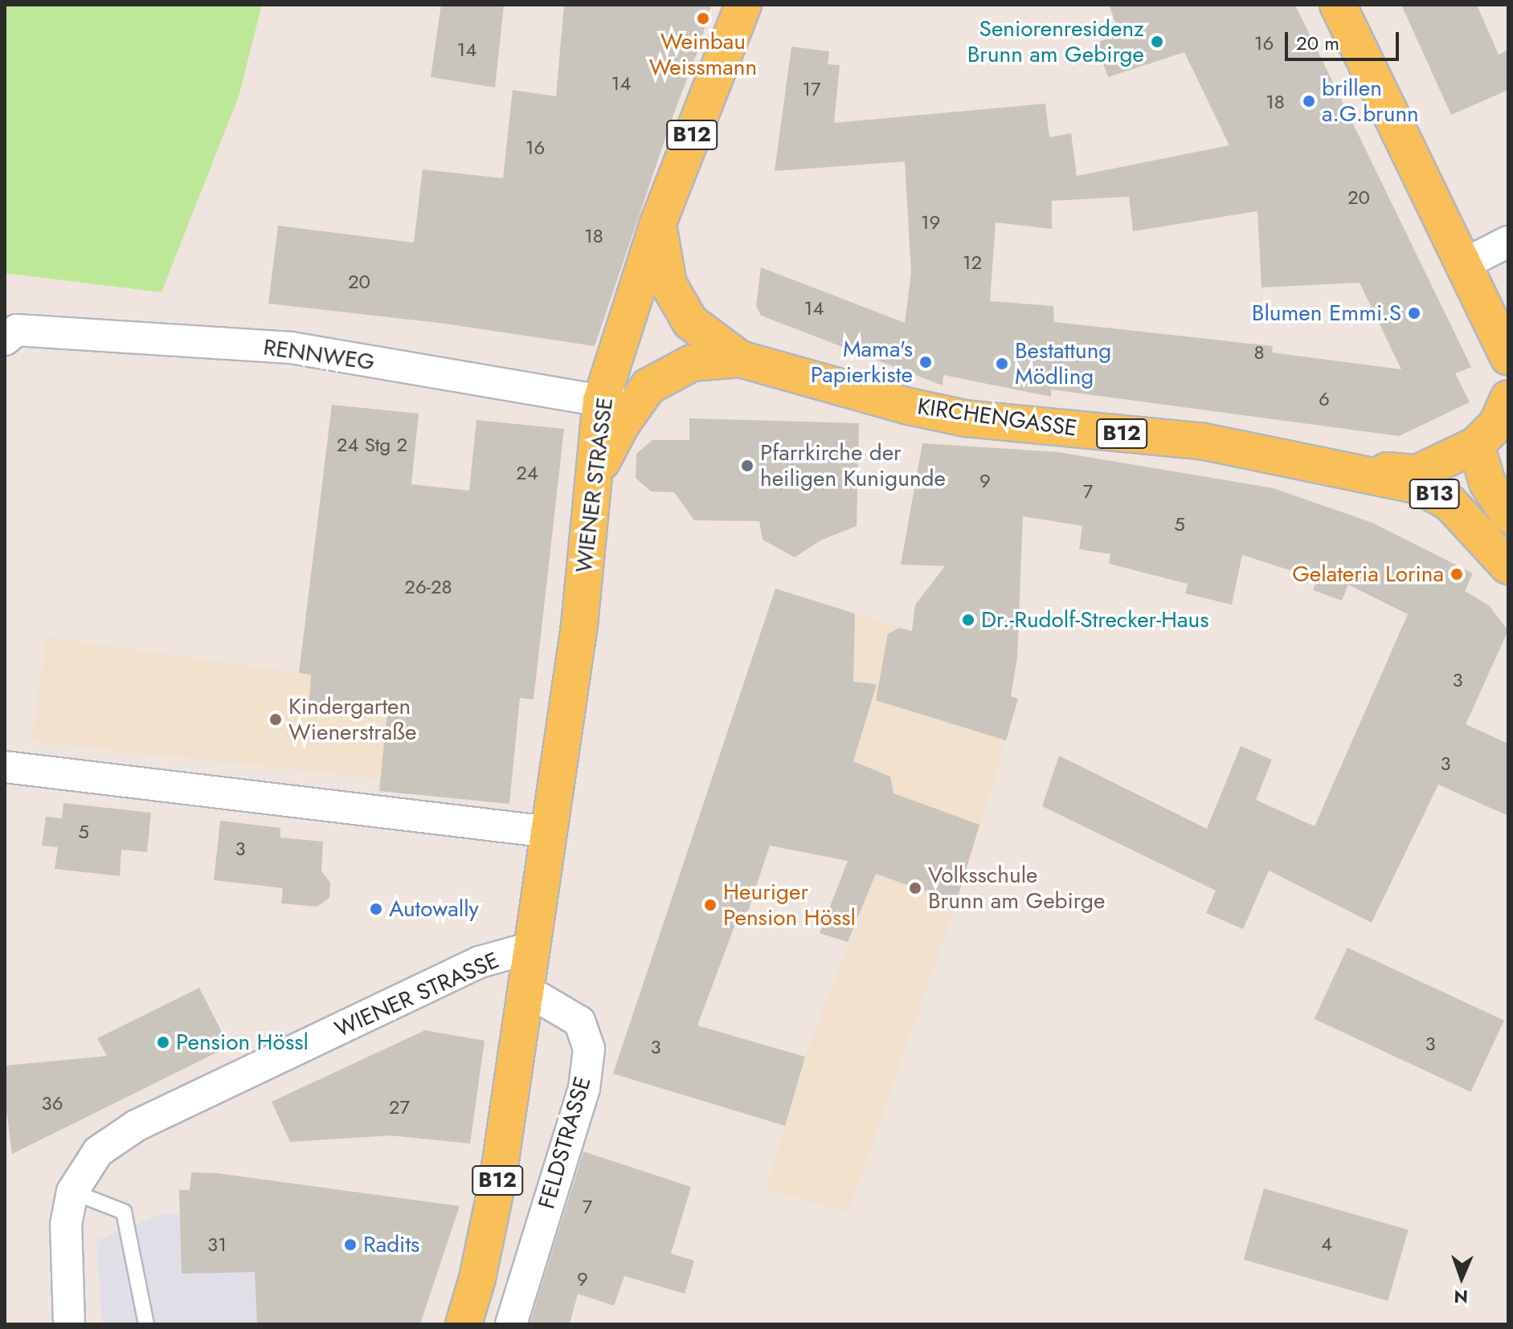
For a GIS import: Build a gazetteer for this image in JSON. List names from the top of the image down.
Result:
{
  "streets": {
    "main road": [
      "B12",
      "KIRCHENGASSE",
      "WIENER STRASSE",
      "B13"
    ],
    "street": ["RENNWEG", "FELDSTRASSE"]
  },
  "crossings": [
    ["B12", "KIRCHENGASSE"],
    ["B12", "B13"],
    ["RENNWEG", "KIRCHENGASSE"],
    ["RENNWEG", "WIENER STRASSE"],
    ["KIRCHENGASSE", "WIENER STRASSE"],
    ["KIRCHENGASSE", "B13"],
    ["WIENER STRASSE", "FELDSTRASSE"]
  ],
  "places": [
    "Weinbau Weissmann",
    "Seniorenresidenz Brunn am Gebirge",
    "brillen a.G.brunn",
    "Blumen Emmi.S",
    "Mama's Papierkiste",
    "Bestattung Mödling",
    "Pfarrkirche der heiligen Kunigunde",
    "Gelateria Lorina",
    "Dr.-Rudolf-Strecker-Haus",
    "Kindergarten Wienerstraße",
    "Volksschule Brunn am Gebirge",
    "Heuriger Pension Hössl",
    "Autowally",
    "Pension Hössl",
    "Radits"
  ],
  "house_numbers": [
    "16",
    "14",
    "14",
    "17",
    "18",
    "16",
    "20",
    "19",
    "18",
    "12",
    "20",
    "14",
    "8",
    "6",
    "24 Stg 2",
    "24",
    "9",
    "7",
    "5",
    "26-28",
    "3",
    "3",
    "5",
    "3",
    "3",
    "3",
    "36",
    "27",
    "7",
    "4",
    "31",
    "9"
  ],
  "scale_bar": "20 m",
  "north": "bottom"
}
